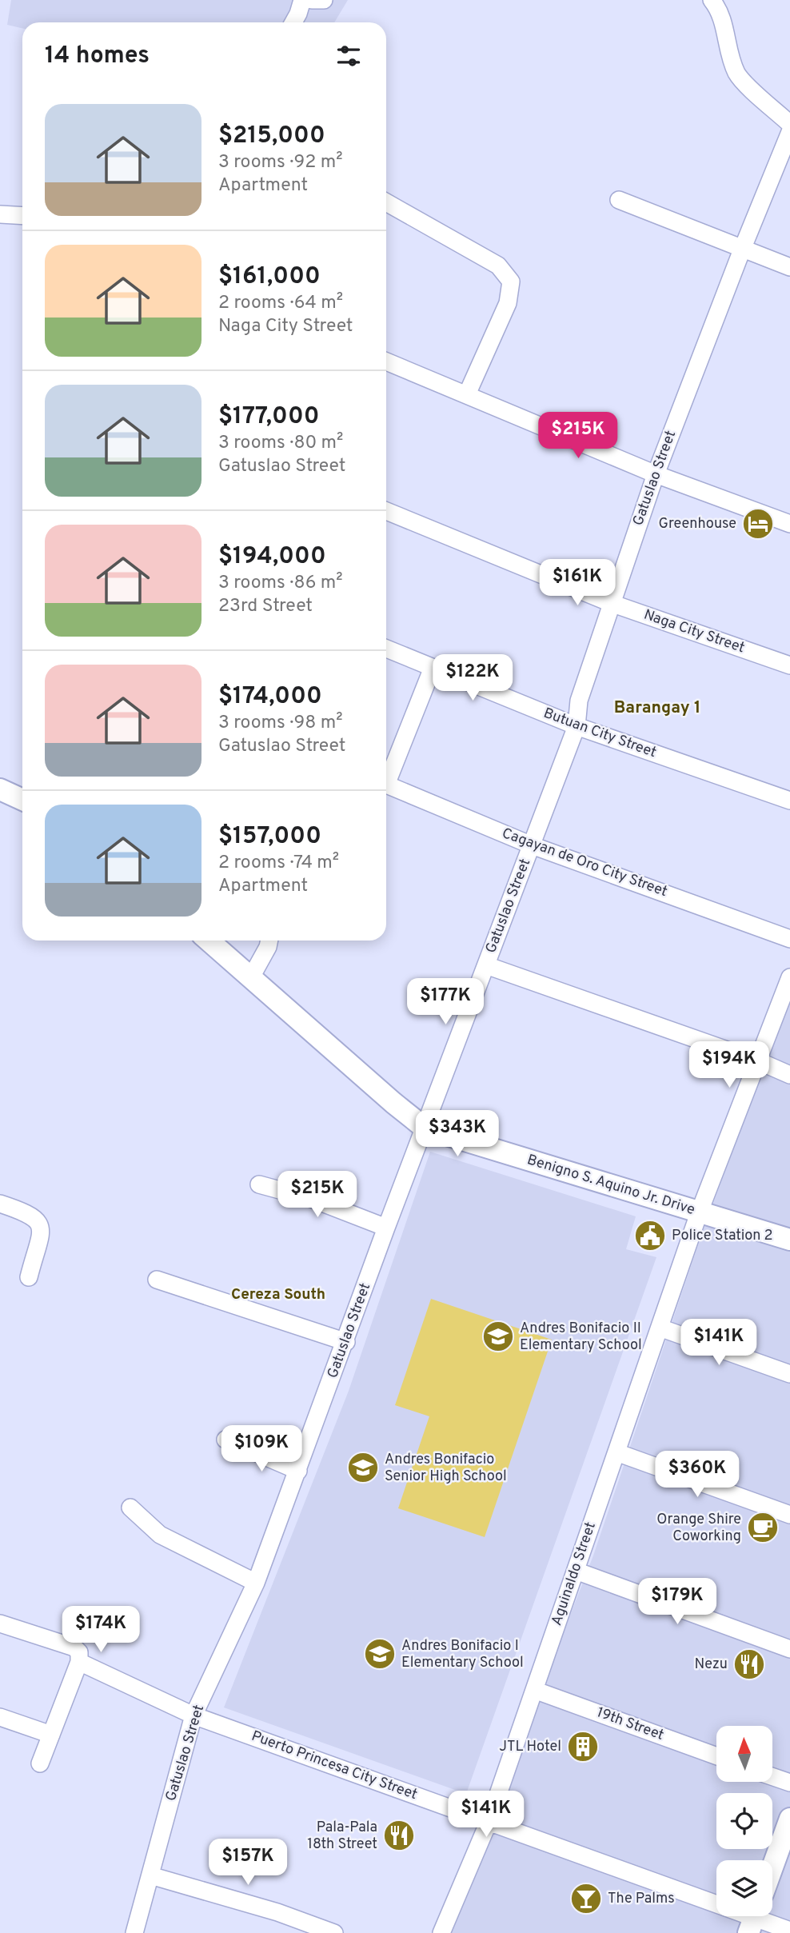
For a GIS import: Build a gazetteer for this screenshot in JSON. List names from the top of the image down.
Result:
{
  "streets": {
    "main road": ["Benigno S. Aquino Jr. Drive"],
    "street": [
      "Gatuslao Street",
      "Naga City Street",
      "Butuan City Street",
      "Cagayan de Oro City Street",
      "Aguinaldo Street",
      "19th Street",
      "Puerto Princesa City Street"
    ]
  },
  "crossings": [
    ["Gatuslao Street", "Naga City Street"],
    ["Gatuslao Street", "Butuan City Street"],
    ["Gatuslao Street", "Cagayan de Oro City Street"],
    ["Gatuslao Street", "Benigno S. Aquino Jr. Drive"],
    ["Gatuslao Street", "Puerto Princesa City Street"],
    ["Benigno S. Aquino Jr. Drive", "Aguinaldo Street"],
    ["Aguinaldo Street", "19th Street"],
    ["Aguinaldo Street", "Puerto Princesa City Street"]
  ],
  "districts": ["Barangay 1", "Cereza South"],
  "places": {
    "hotel": ["Greenhouse"],
    "public building": ["Police Station 2"],
    "school or university": ["Andres Bonifacio II Elementary School", "Andres Bonifacio Senior High School", "Andres Bonifacio I Elementary School"],
    "cafe": ["Orange Shire Coworking"],
    "restaurant": ["Nezu", "Pala-Pala 18th Street"],
    "building": ["JTL Hotel"],
    "bar": ["The Palms"]
  },
  "north": "top",
  "page": {
    "heading": "14 homes",
    "list": [
      {
        "name": "$215,000",
        "note": "3 rooms · 92 m² · Apartment"
      },
      {
        "name": "$161,000",
        "note": "2 rooms · 64 m² · Naga City Street"
      },
      {
        "name": "$177,000",
        "note": "3 rooms · 80 m² · Gatuslao Street"
      },
      {
        "name": "$194,000",
        "note": "3 rooms · 86 m² · 23rd Street"
      },
      {
        "name": "$174,000",
        "note": "3 rooms · 98 m² · Gatuslao Street"
      },
      {
        "name": "$157,000",
        "note": "2 rooms · 74 m² · Apartment"
      }
    ],
    "price": [
      "$215K",
      "$161K",
      "$122K",
      "$177K",
      "$194K",
      "$343K",
      "$215K",
      "$141K",
      "$109K",
      "$360K",
      "$179K",
      "$174K",
      "$141K",
      "$157K"
    ]
  }
}
